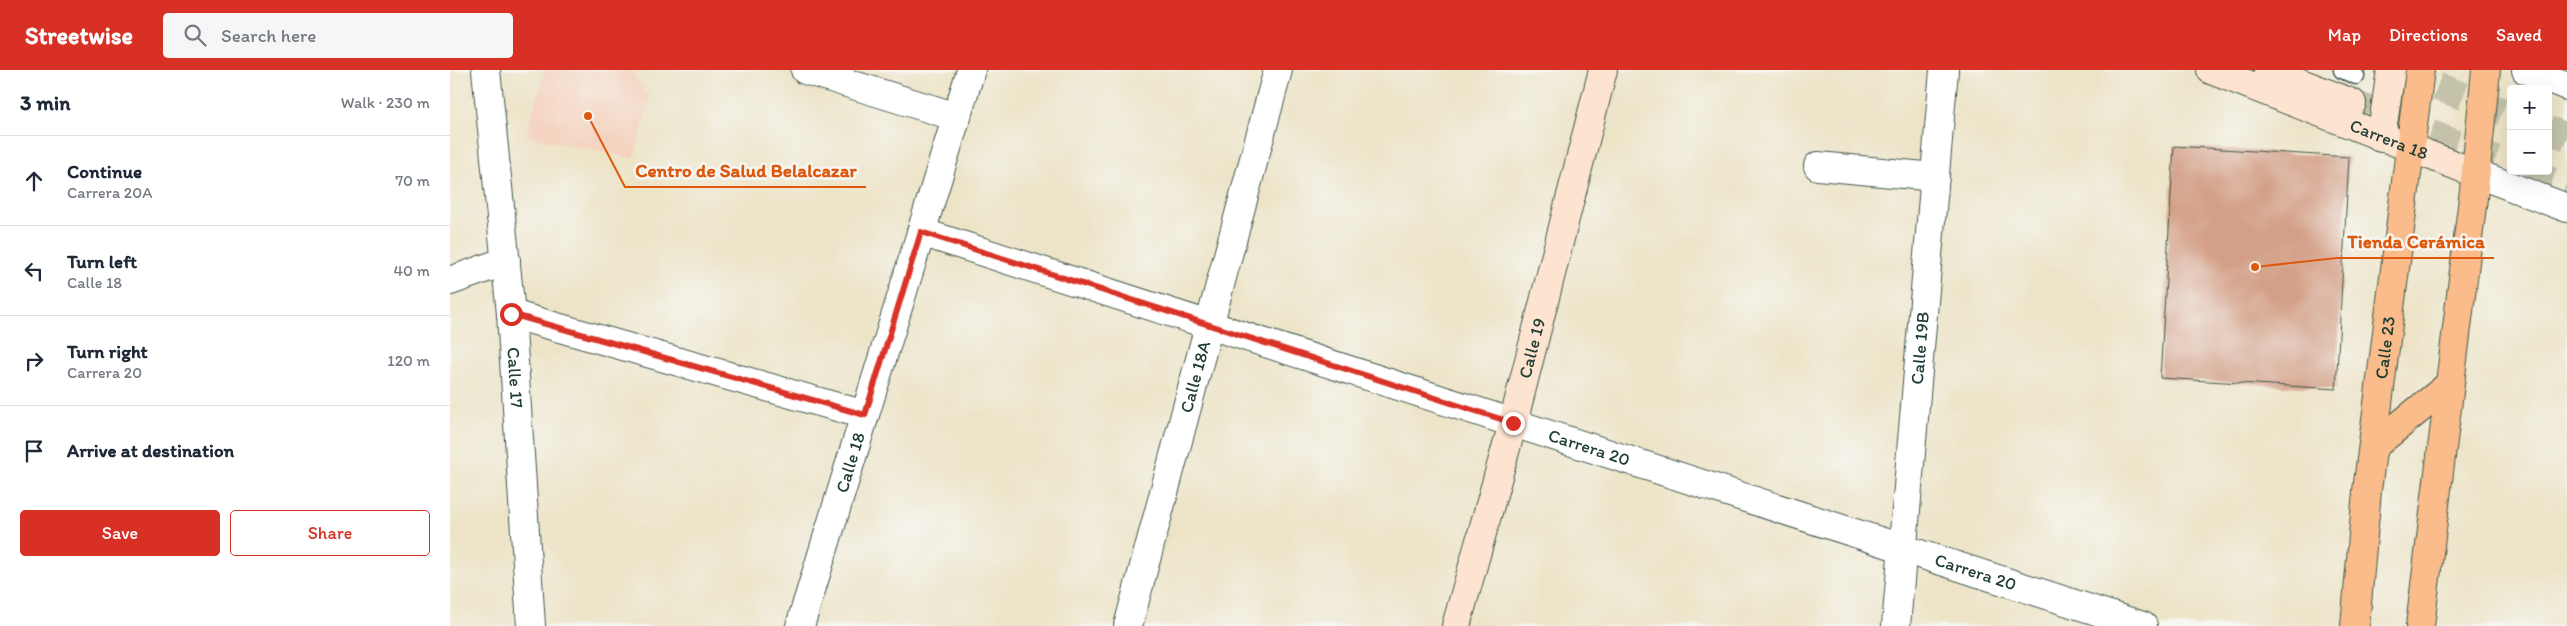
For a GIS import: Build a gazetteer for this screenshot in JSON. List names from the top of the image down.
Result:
{
  "streets": {
    "main road": ["Calle 23"],
    "street": [
      "Carrera 18",
      "Calle 19B",
      "Calle 19",
      "Calle 18A",
      "Calle 17",
      "Carrera 20",
      "Calle 18"
    ]
  },
  "crossings": [
    ["Carrera 18", "Calle 23"],
    ["Calle 19B", "Carrera 20"],
    ["Calle 19", "Carrera 20"],
    ["Calle 18A", "Carrera 20"],
    ["Carrera 20", "Calle 18"]
  ],
  "places": ["Centro de Salud Belalcazar", "Tienda Cerámica"],
  "page": {
    "header": "Streetwise",
    "search": "Search here",
    "nav": ["Map", "Directions", "Saved"],
    "heading": ["3 min", "Walk · 230 m"],
    "map_buttons": ["+", "−"],
    "list": [
      ["Continue", "Carrera 20A", "70 m"],
      ["Turn left", "Calle 18", "40 m"],
      ["Turn right", "Carrera 20", "120 m"],
      "Arrive at destination"
    ],
    "buttons": ["Save", "Share"]
  }
}
